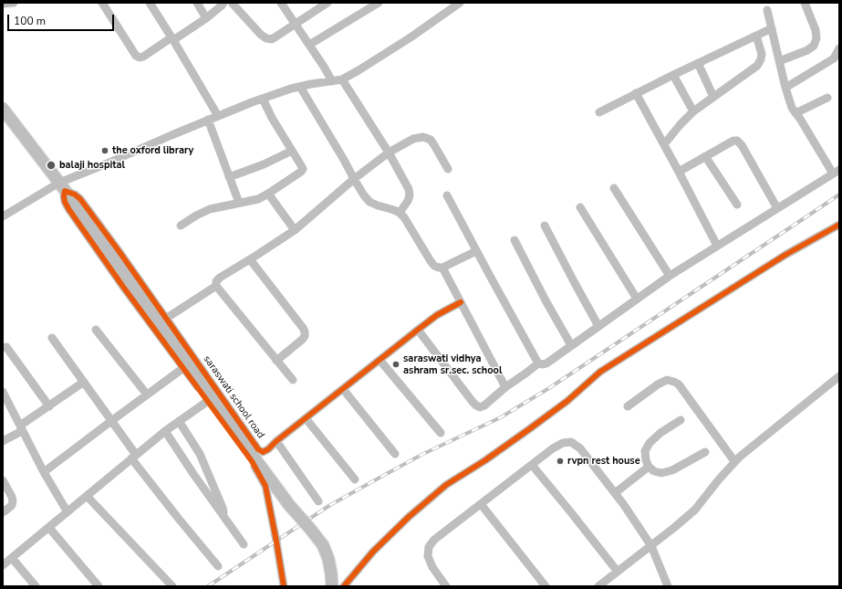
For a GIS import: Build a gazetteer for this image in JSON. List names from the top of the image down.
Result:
{
  "streets": {
    "street": ["saraswati school road"]
  },
  "places": [
    "the oxford library",
    "balaji hospital",
    "saraswati vidhya ashram sr.sec. school",
    "rvpn rest house"
  ],
  "scale_bar": "100 m"
}
